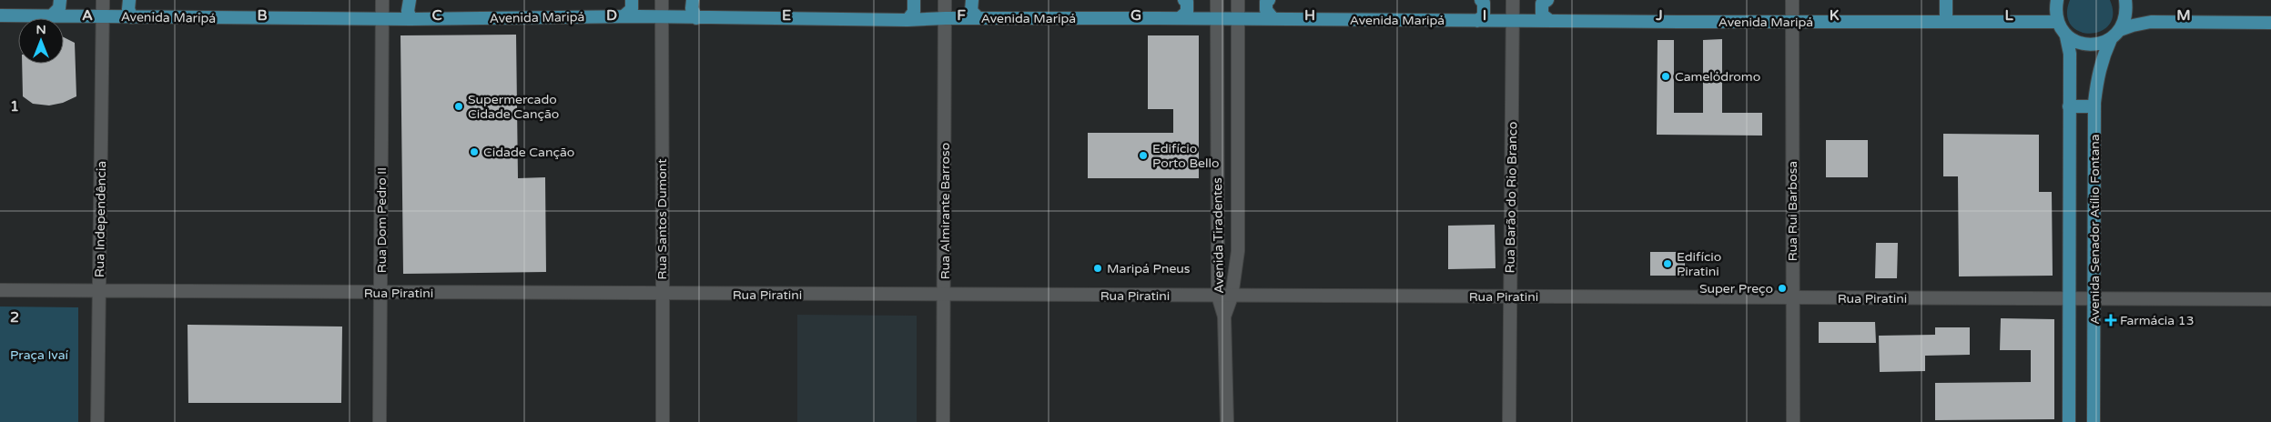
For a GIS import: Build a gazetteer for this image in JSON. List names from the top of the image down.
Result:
{
  "streets": {
    "main road": ["Avenida Maripá", "Avenida Senador Atílio Fontana"],
    "street": [
      "Rua Barão do Rio Branco",
      "Rua Almirante Barroso",
      "Rua Rui Barbosa",
      "Rua Independência",
      "Rua Santos Dumont",
      "Rua Dom Pedro II",
      "Avenida Tiradentes",
      "Rua Piratini"
    ]
  },
  "crossings": [
    ["Avenida Maripá", "Rua Barão do Rio Branco"],
    ["Avenida Maripá", "Rua Almirante Barroso"],
    ["Avenida Maripá", "Rua Rui Barbosa"],
    ["Avenida Maripá", "Rua Independência"],
    ["Avenida Maripá", "Rua Santos Dumont"],
    ["Avenida Maripá", "Rua Dom Pedro II"],
    ["Avenida Maripá", "Avenida Tiradentes"],
    ["Rua Barão do Rio Branco", "Rua Piratini"],
    ["Rua Almirante Barroso", "Rua Piratini"],
    ["Rua Rui Barbosa", "Rua Piratini"],
    ["Rua Independência", "Rua Piratini"],
    ["Rua Santos Dumont", "Rua Piratini"],
    ["Rua Dom Pedro II", "Rua Piratini"],
    ["Avenida Senador Atílio Fontana", "Rua Piratini"],
    ["Avenida Tiradentes", "Rua Piratini"]
  ],
  "parks": ["Praça Ivaí"],
  "places": {
    "other": [
      "Camelódromo",
      "Supermercado Cidade Canção",
      "Cidade Canção",
      "Edifício Porto Bello",
      "Edifício Piratini",
      "Maripá Pneus",
      "Super Preço"
    ],
    "health": ["Farmácia 13"]
  },
  "north": "top",
  "grid": {
    "columns": [
      "A",
      "B",
      "C",
      "D",
      "E",
      "F",
      "G",
      "H",
      "I",
      "J",
      "K",
      "L",
      "M"
    ],
    "rows": ["1", "2"]
  }
}
